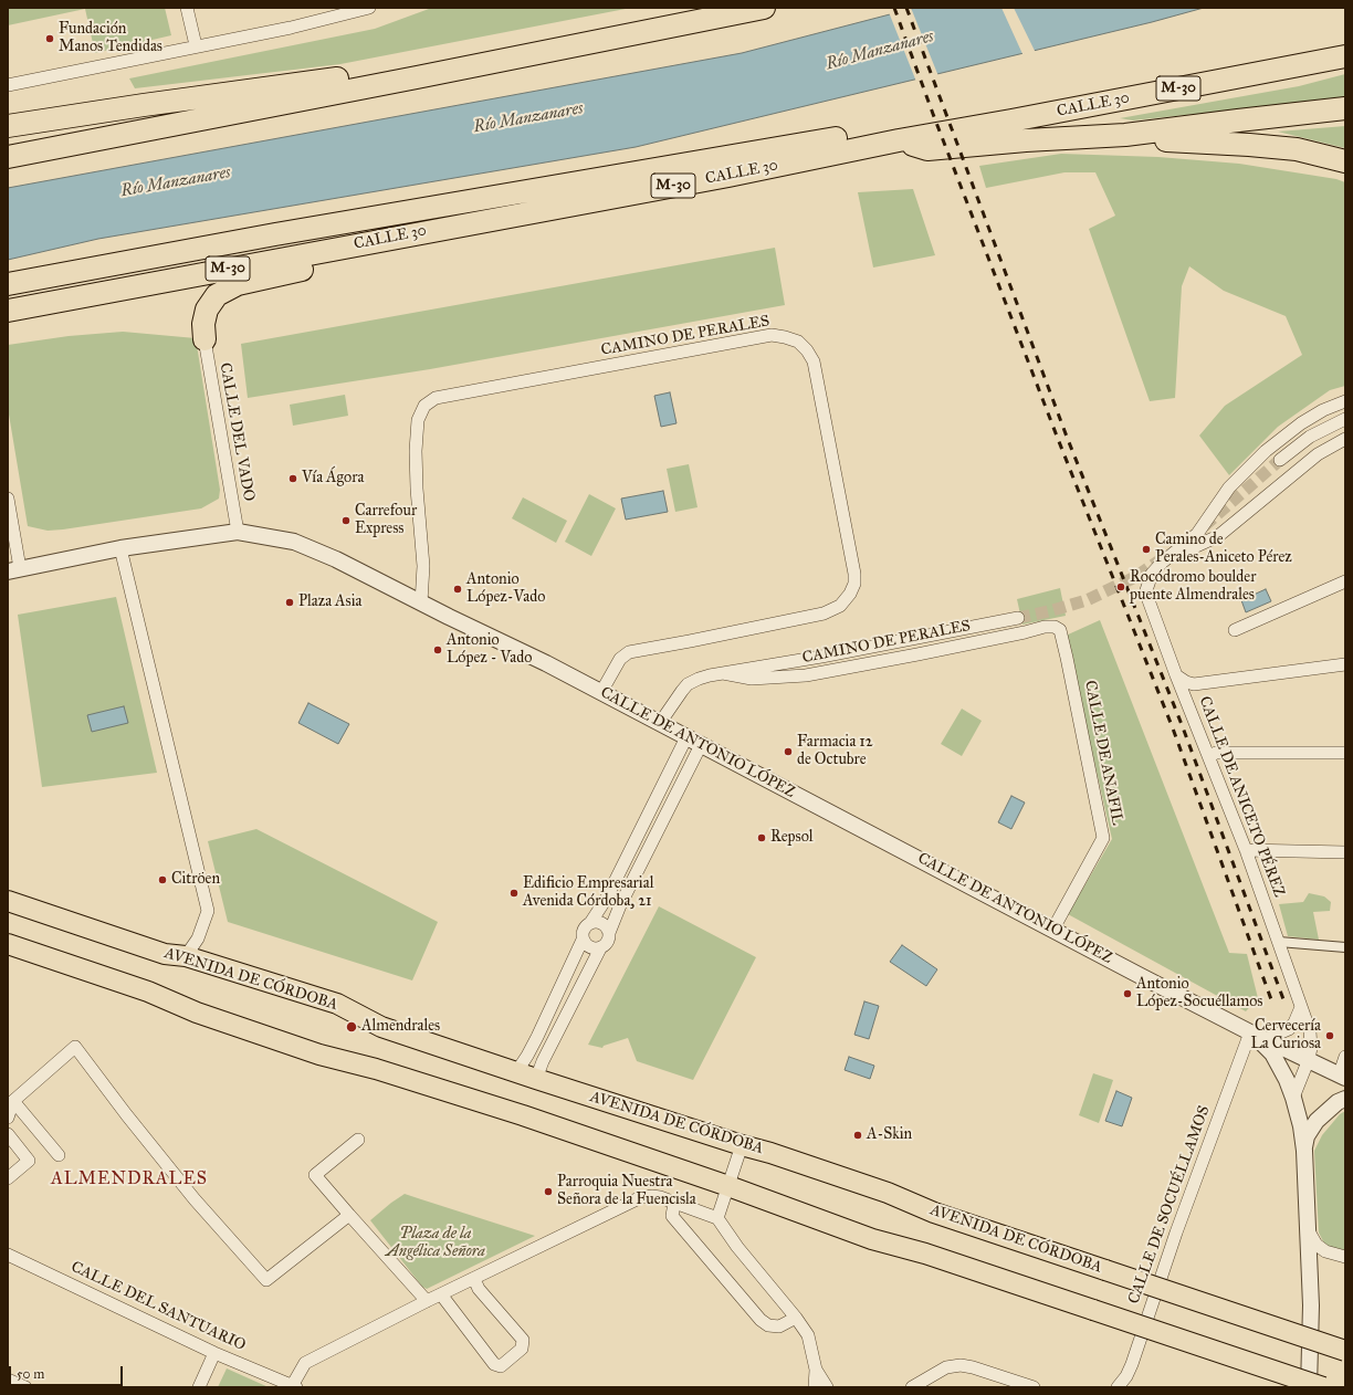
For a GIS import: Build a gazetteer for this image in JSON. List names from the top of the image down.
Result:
{
  "streets": {
    "highway": ["M-30", "CALLE 30"],
    "main road": ["AVENIDA DE CÓRDOBA"],
    "street": [
      "CAMINO DE PERALES",
      "CALLE DEL VADO",
      "CALLE DE ANTONIO LÓPEZ",
      "CALLE DE ANAFIL",
      "CALLE DE ANICETO PÉREZ",
      "CALLE DE SOCUÉLLAMOS",
      "CALLE DEL SANTUARIO"
    ]
  },
  "crossings": [
    ["CAMINO DE PERALES", "CALLE DE ANTONIO LÓPEZ"],
    ["CAMINO DE PERALES", "CALLE DE ANAFIL"],
    ["CALLE DEL VADO", "CALLE DE ANTONIO LÓPEZ"],
    ["CALLE DE ANTONIO LÓPEZ", "CALLE DE ANAFIL"],
    ["CALLE DE ANTONIO LÓPEZ", "CALLE DE ANICETO PÉREZ"],
    ["CALLE DE ANTONIO LÓPEZ", "CALLE DE SOCUÉLLAMOS"]
  ],
  "districts": ["ALMENDRALES"],
  "water": ["Río Manzanares"],
  "parks": ["Plaza de la Angélica Señora"],
  "places": [
    "Fundación Manos Tendidas",
    "Vía Ágora",
    "Carrefour Express",
    "Camino de Perales-Aniceto Pérez",
    "Rocódromo boulder puente Almendrales",
    "Antonio López-Vado",
    "Plaza Asia",
    "Antonio López - Vado",
    "Farmacia 12 de Octubre",
    "Repsol",
    "Citröen",
    "Edificio Empresarial Avenida Córdoba, 21",
    "Antonio López-Socuéllamos",
    "Almendrales",
    "Cervecería La Curiosa",
    "A-Skin",
    "Parroquia Nuestra Señora de la Fuencisla"
  ],
  "scale_bar": "50 m"
}
